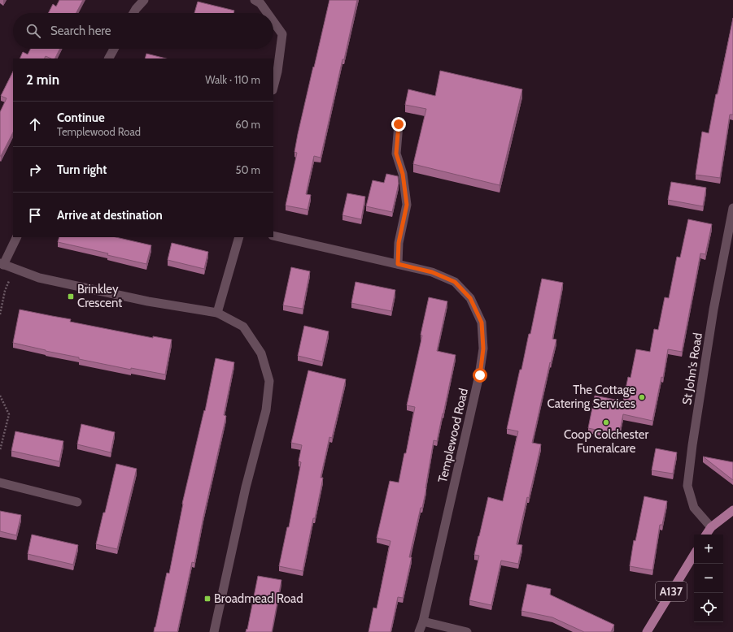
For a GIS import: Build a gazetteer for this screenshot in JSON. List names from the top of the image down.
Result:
{
  "streets": {
    "main road": ["A137"],
    "street": ["St John's Road", "Templewood Road"]
  },
  "places": {
    "transit": ["Brinkley Crescent", "Broadmead Road"],
    "other": ["The Cottage Catering Services", "Coop Colchester Funeralcare"]
  },
  "page": {
    "search": "Search here",
    "heading": ["2 min", "Walk · 110 m"],
    "list": [
      ["Continue", "Templewood Road", "60 m"],
      ["Turn right", "50 m"],
      "Arrive at destination"
    ],
    "map_buttons": ["+", "−"]
  }
}
